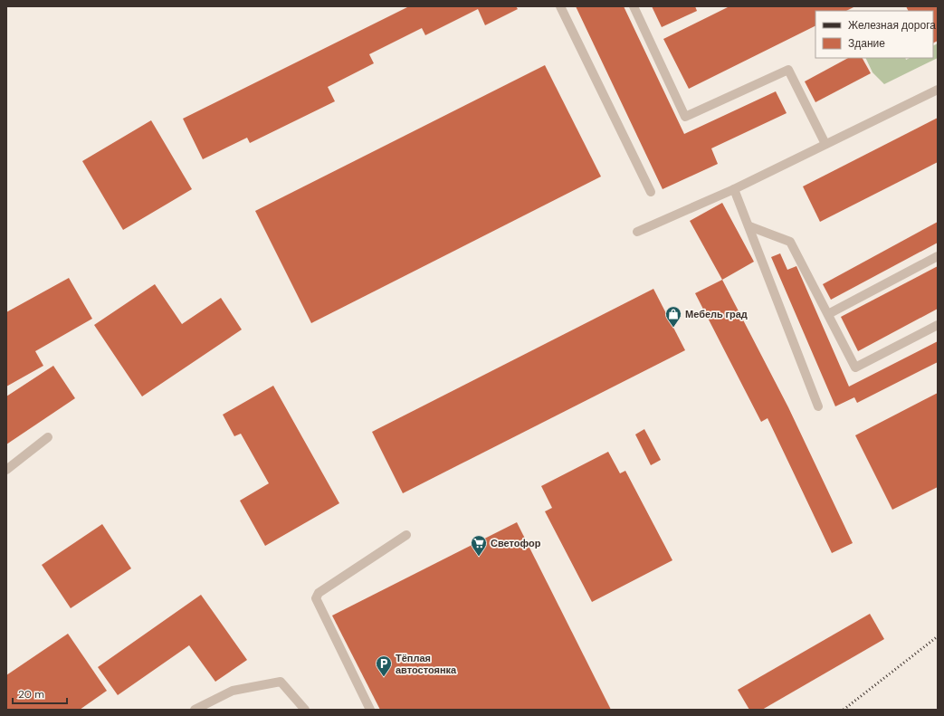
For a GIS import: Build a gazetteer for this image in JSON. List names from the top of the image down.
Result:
{
  "places": {
    "shop": ["Мебель град"],
    "supermarket": ["Светофор"],
    "parking": ["Тёплая автостоянка"]
  },
  "legend": ["Железная дорога", "Здание"],
  "scale_bar": "20 m"
}
